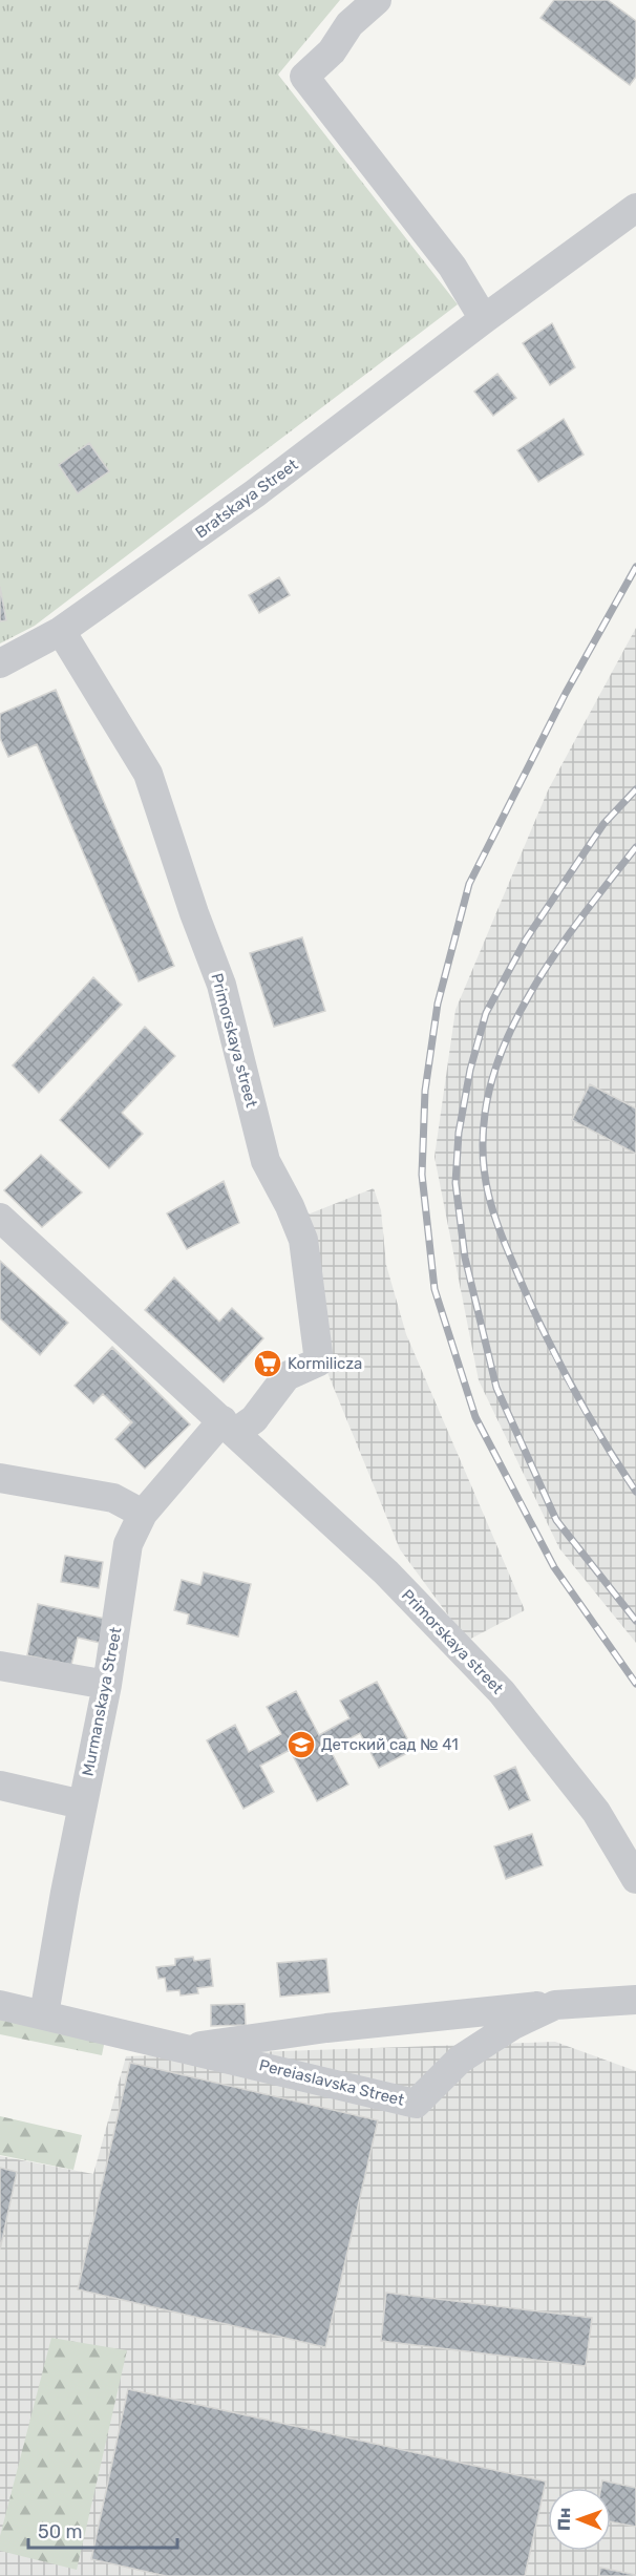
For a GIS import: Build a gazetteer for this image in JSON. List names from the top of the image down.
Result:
{
  "streets": {
    "street": [
      "Bratskaya Street",
      "Primorskaya street",
      "Murmanskaya Street",
      "Pereiaslavska Street"
    ]
  },
  "crossings": [
    ["Bratskaya Street", "Primorskaya street"],
    ["Primorskaya street", "Murmanskaya Street"],
    ["Murmanskaya Street", "Pereiaslavska Street"]
  ],
  "places": {
    "supermarket": ["Kormilicza"],
    "school or university": ["Детский сад № 41"]
  },
  "scale_bar": "50 m",
  "north": "left"
}
